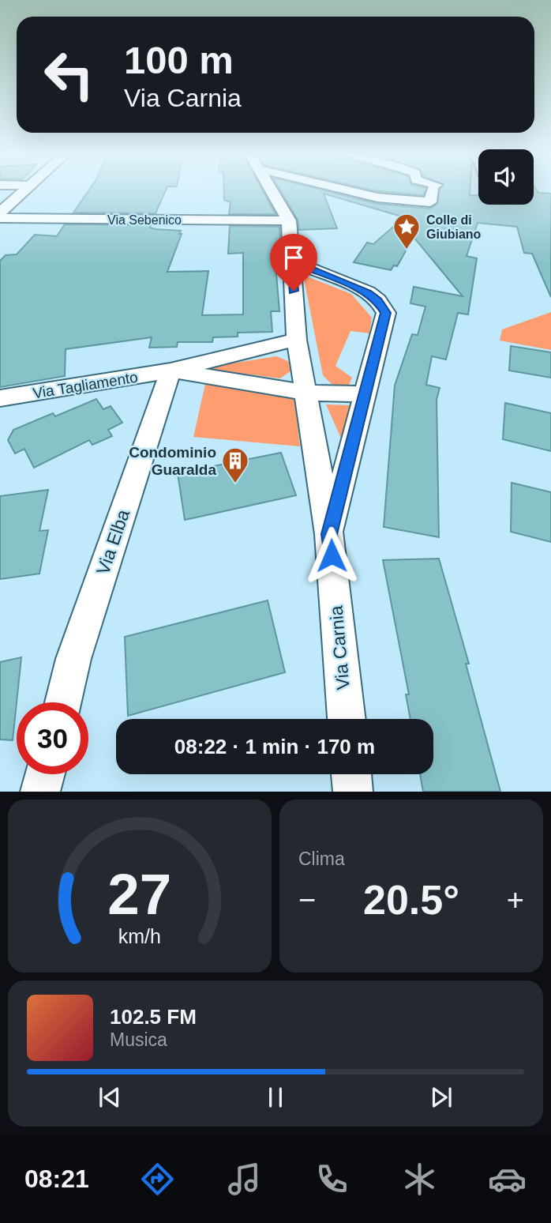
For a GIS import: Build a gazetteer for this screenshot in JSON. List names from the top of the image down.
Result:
{
  "streets": {
    "street": [
      "Via Sebenico",
      "Via Tagliamento",
      "Via Elba",
      "Via Carnia"
    ]
  },
  "crossings": [
    ["Via Sebenico", "Via Carnia"],
    ["Via Tagliamento", "Via Elba"],
    ["Via Tagliamento", "Via Carnia"]
  ],
  "places": {
    "place": ["Colle di Giubiano"],
    "building": ["Condominio Guaralda"]
  },
  "page": {
    "turn": ["100 m", "Via Carnia"],
    "limit": "30",
    "trip": "08:22 · 1 min · 170 m",
    "tile": "Clima",
    "heat": ["−", "20.5°", "+"],
    "song": ["102.5 FM", "Musica"],
    "tabs": "08:21",
    "gauge": ["27", "km/h"]
  }
}
